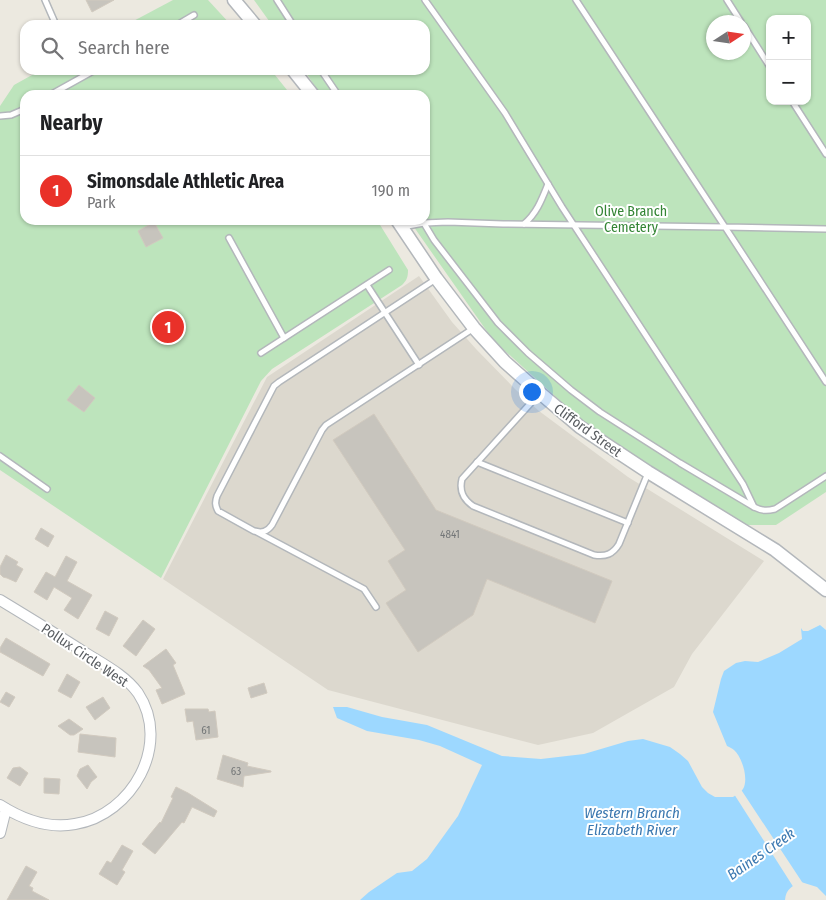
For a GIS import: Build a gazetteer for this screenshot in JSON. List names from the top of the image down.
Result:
{
  "streets": {
    "street": ["Clifford Street", "Pollux Circle West"]
  },
  "water": ["Western Branch Elizabeth River", "Baines Creek"],
  "parks": ["Olive Branch Cemetery"],
  "house_numbers": ["4841", "61", "63"],
  "north": "right",
  "page": {
    "map_buttons": ["+", "−"],
    "search": "Search here",
    "heading": "Nearby",
    "list": [
      {
        "mark": "1",
        "name": "Simonsdale Athletic Area",
        "note": "Park",
        "value": "190 m"
      }
    ],
    "pins": "1"
  }
}
